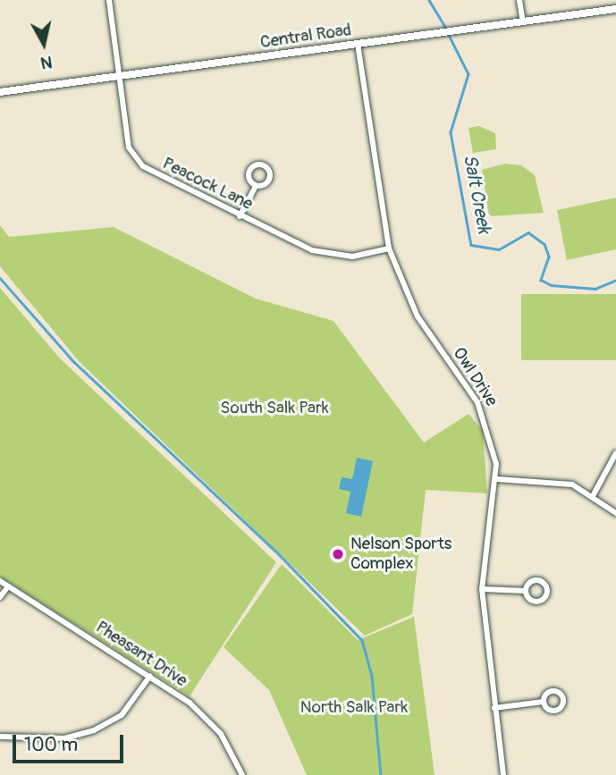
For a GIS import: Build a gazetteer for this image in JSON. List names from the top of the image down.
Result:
{
  "streets": {
    "street": [
      "Central Road",
      "Peacock Lane",
      "Owl Drive",
      "Pheasant Drive"
    ]
  },
  "crossings": [
    ["Central Road", "Peacock Lane"],
    ["Central Road", "Owl Drive"],
    ["Peacock Lane", "Owl Drive"]
  ],
  "water": ["Salt Creek"],
  "parks": ["South Salk Park", "North Salk Park"],
  "places": ["Nelson Sports Complex"],
  "scale_bar": "100 m",
  "north": "bottom"
}
